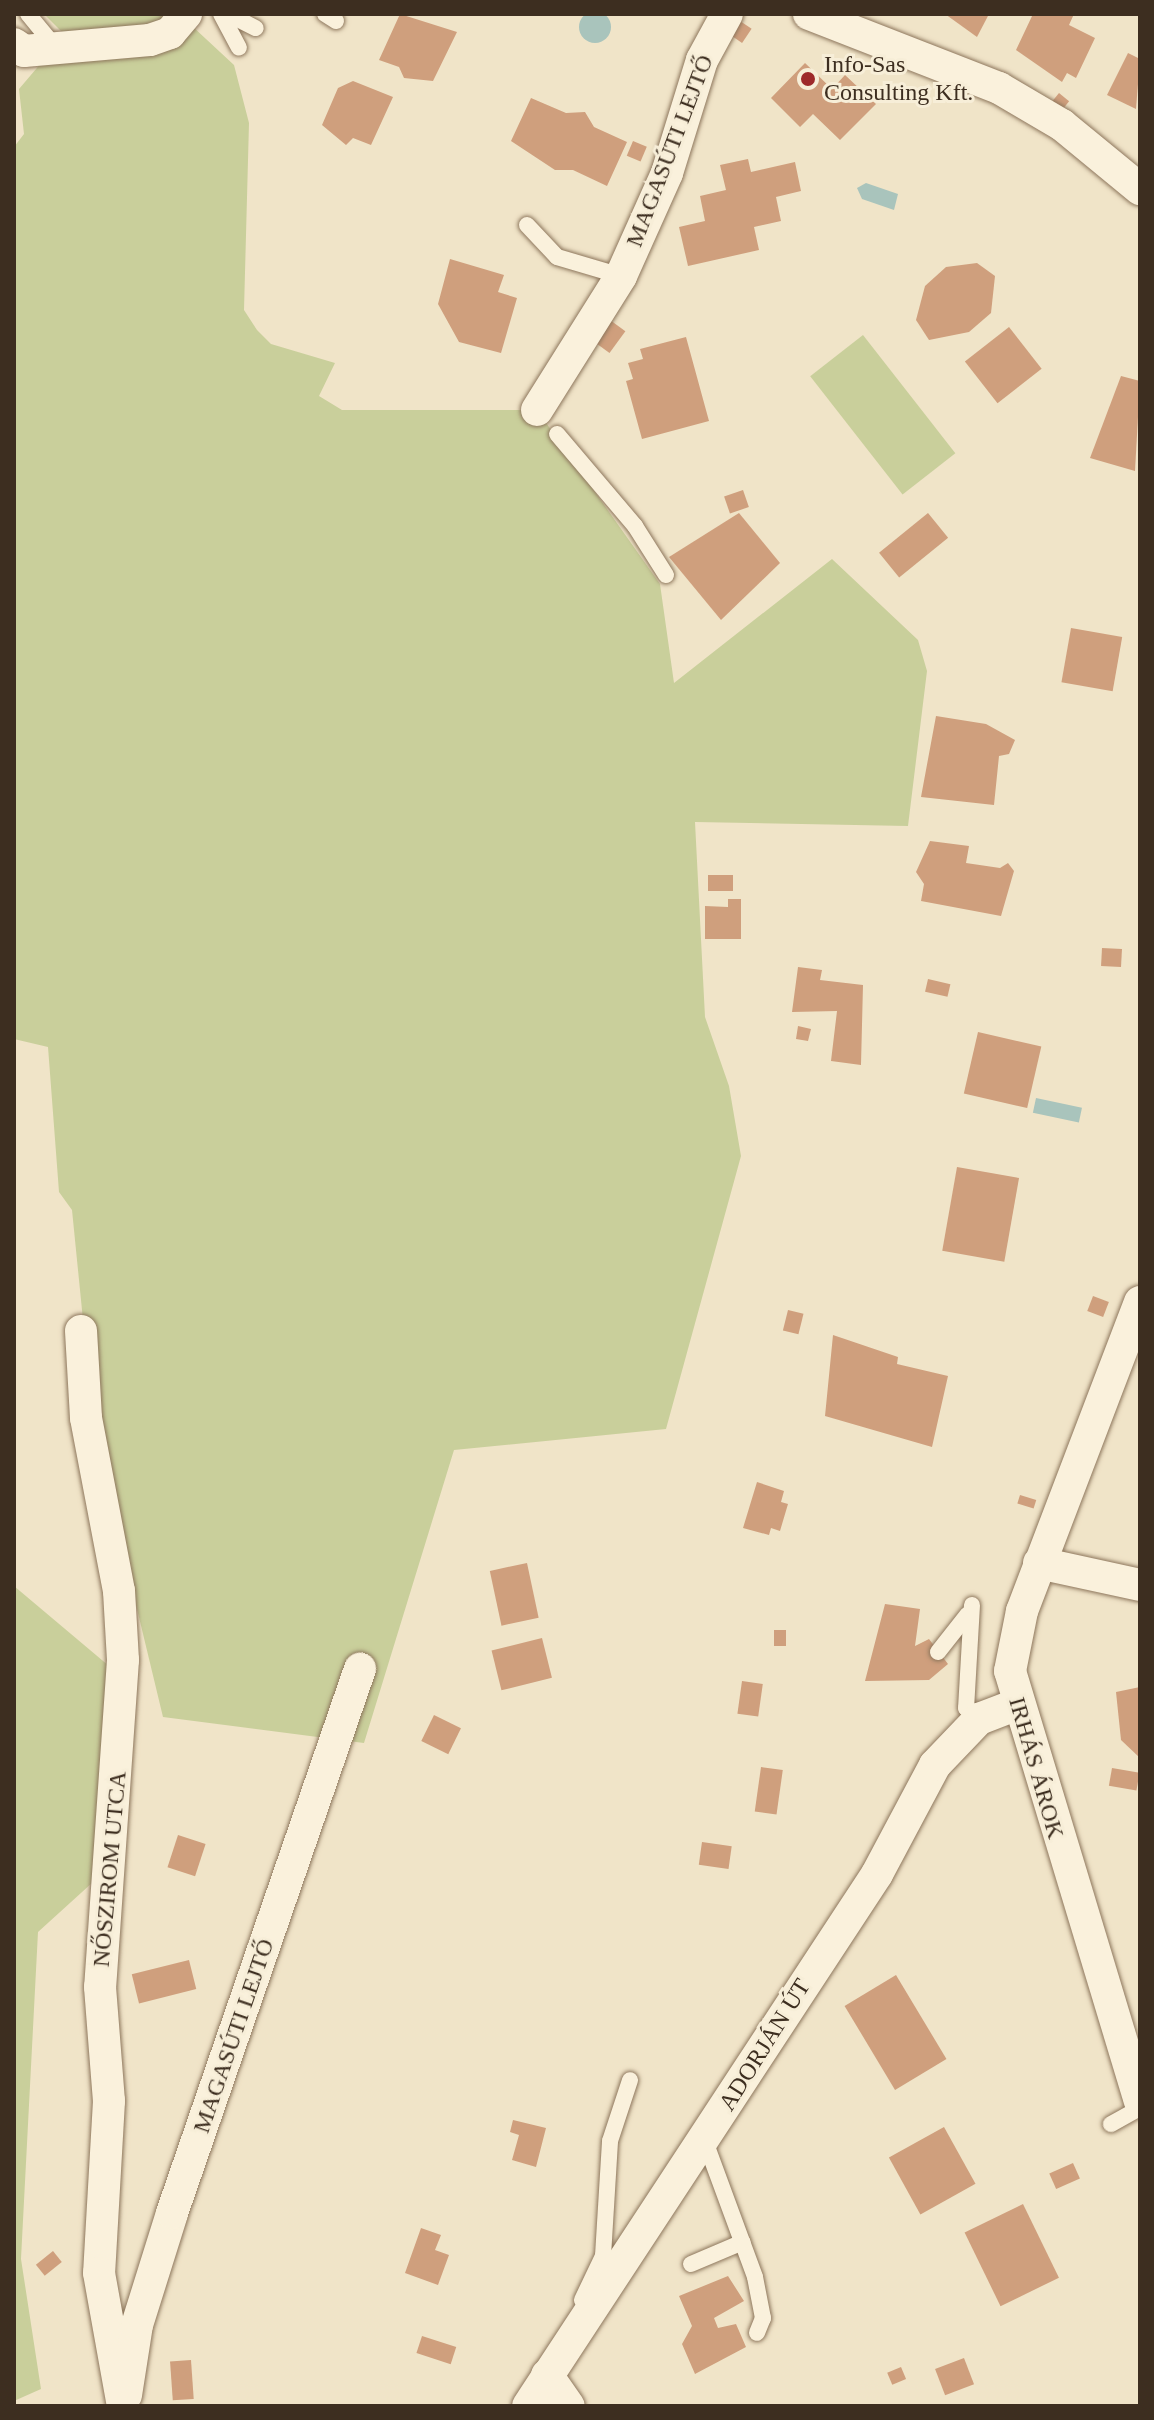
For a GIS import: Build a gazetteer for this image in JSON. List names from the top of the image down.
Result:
{
  "streets": {
    "street": [
      "MAGASÚTI LEJTŐ",
      "IRHÁS ÁROK",
      "NŐSZIROM UTCA",
      "ADORJÁN ÚT"
    ]
  },
  "crossings": [
    ["MAGASÚTI LEJTŐ", "NŐSZIROM UTCA"],
    ["IRHÁS ÁROK", "ADORJÁN ÚT"]
  ],
  "places": ["Info-Sas Consulting Kft."]
}
